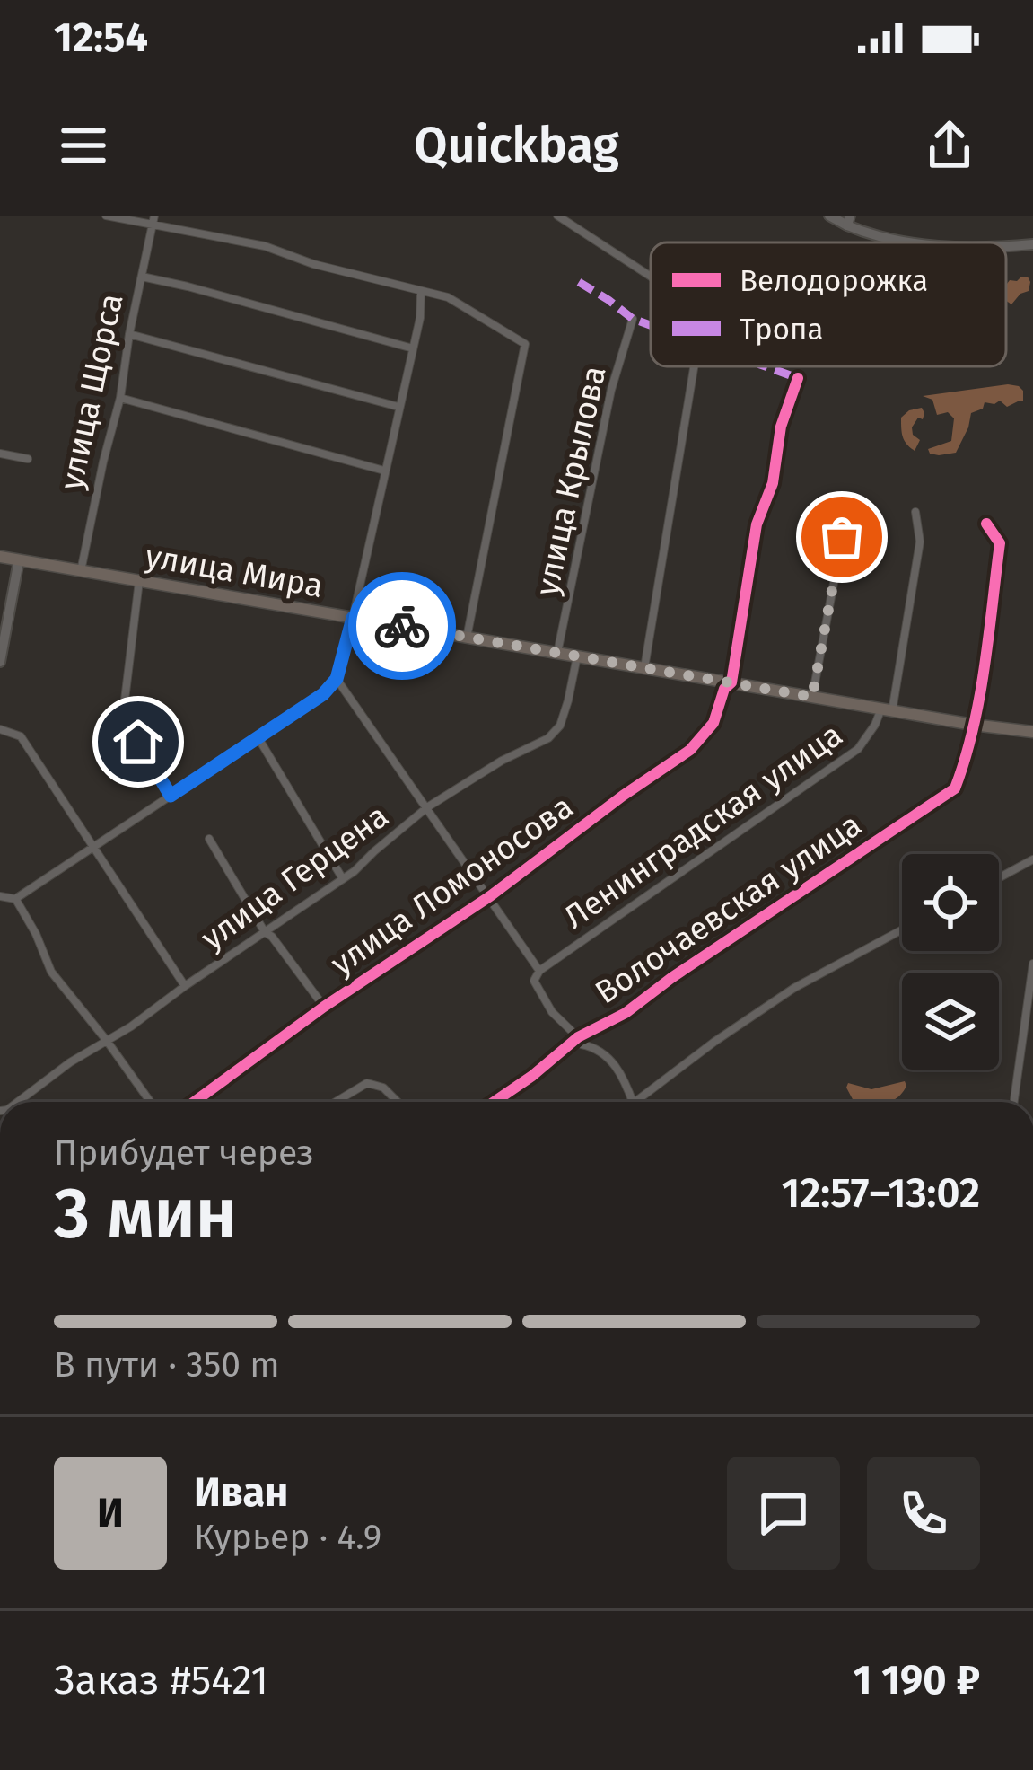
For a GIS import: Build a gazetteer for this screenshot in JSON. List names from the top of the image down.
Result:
{
  "streets": {
    "main road": ["улица Мира"],
    "street": [
      "улица Щорса",
      "улица Крылова",
      "Ленинградская улица",
      "улица Герцена",
      "улица Ломоносова",
      "Волочаевская улица"
    ]
  },
  "crossings": [
    ["улица Щорса", "улица Мира"],
    ["улица Крылова", "улица Мира"],
    ["улица Мира", "Ленинградская улица"],
    ["улица Мира", "улица Герцена"],
    ["улица Мира", "улица Ломоносова"],
    ["улица Мира", "Волочаевская улица"]
  ],
  "legend": ["Велодорожка", "Тропа"],
  "page": {
    "status": "12:54",
    "header": "Quickbag",
    "heading": ["3 мин", "Прибудет через", "12:57–13:02"],
    "panel": [
      "Иван",
      "Курьер · 4.9",
      "Заказ #5421",
      "1 190 ₽"
    ],
    "bar": "В пути · 350 m",
    "round": "И"
  }
}
